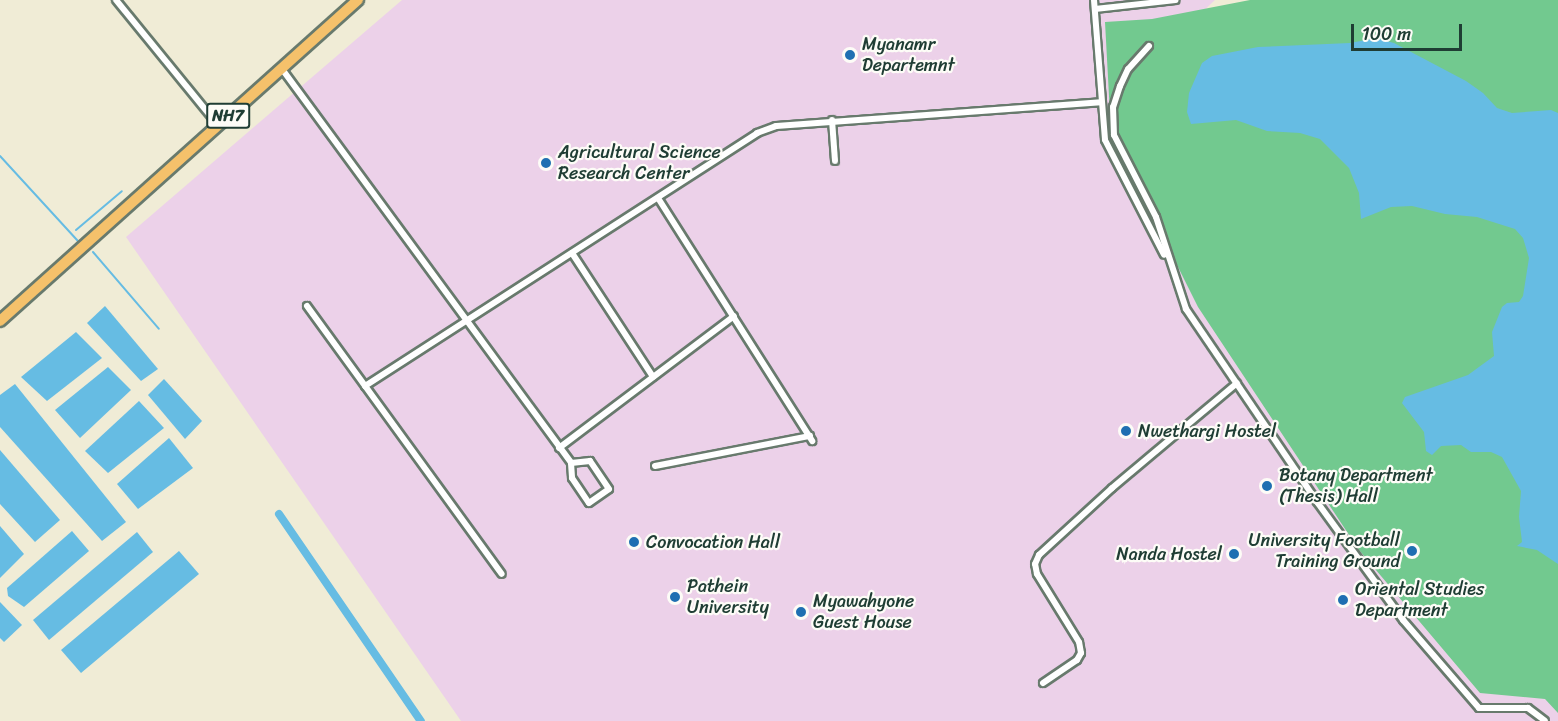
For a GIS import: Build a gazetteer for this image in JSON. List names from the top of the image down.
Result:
{
  "streets": {
    "highway": ["NH7"]
  },
  "places": [
    "Myanamr Departemnt",
    "Agricultural Science Research Center",
    "Nwethargi Hostel",
    "Botany Department (Thesis) Hall",
    "Convocation Hall",
    "University Football Training Ground",
    "Nanda Hostel",
    "Pathein University",
    "Oriental Studies Department",
    "Myawahyone Guest House"
  ],
  "scale_bar": "100 m"
}
